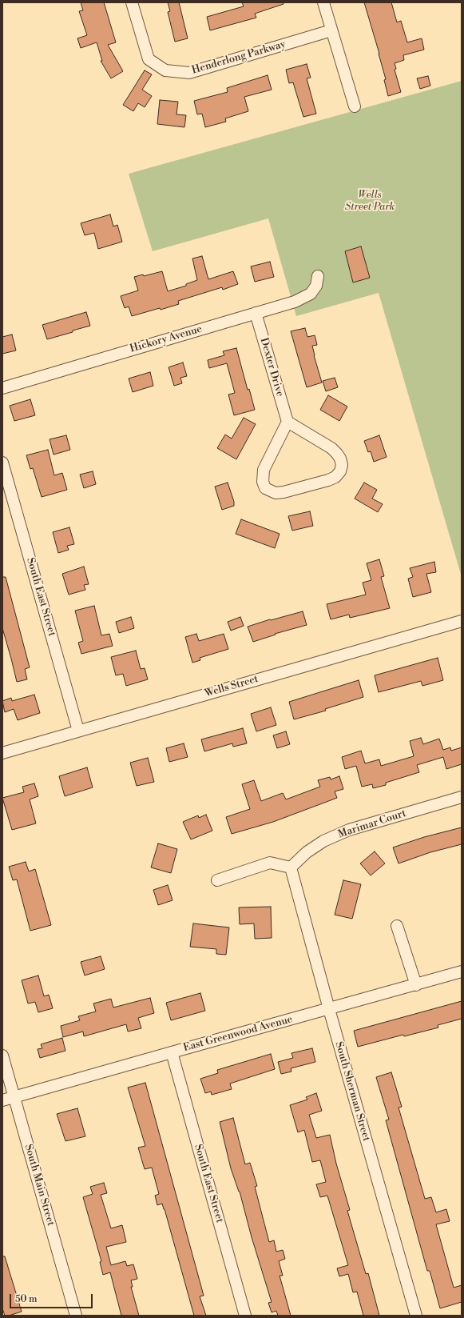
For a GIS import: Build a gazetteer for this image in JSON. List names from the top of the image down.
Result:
{
  "streets": {
    "street": [
      "Henderlong Parkway",
      "Hickory Avenue",
      "Dexter Drive",
      "South East Street",
      "Wells Street",
      "Marimar Court",
      "East Greenwood Avenue",
      "South Sherman Street",
      "South Main Street"
    ]
  },
  "crossings": [
    ["Hickory Avenue", "Dexter Drive"],
    ["South East Street", "Wells Street"],
    ["South East Street", "East Greenwood Avenue"],
    ["Marimar Court", "South Sherman Street"],
    ["East Greenwood Avenue", "South Sherman Street"],
    ["East Greenwood Avenue", "South Main Street"]
  ],
  "parks": ["Wells Street Park"],
  "scale_bar": "50 m"
}
